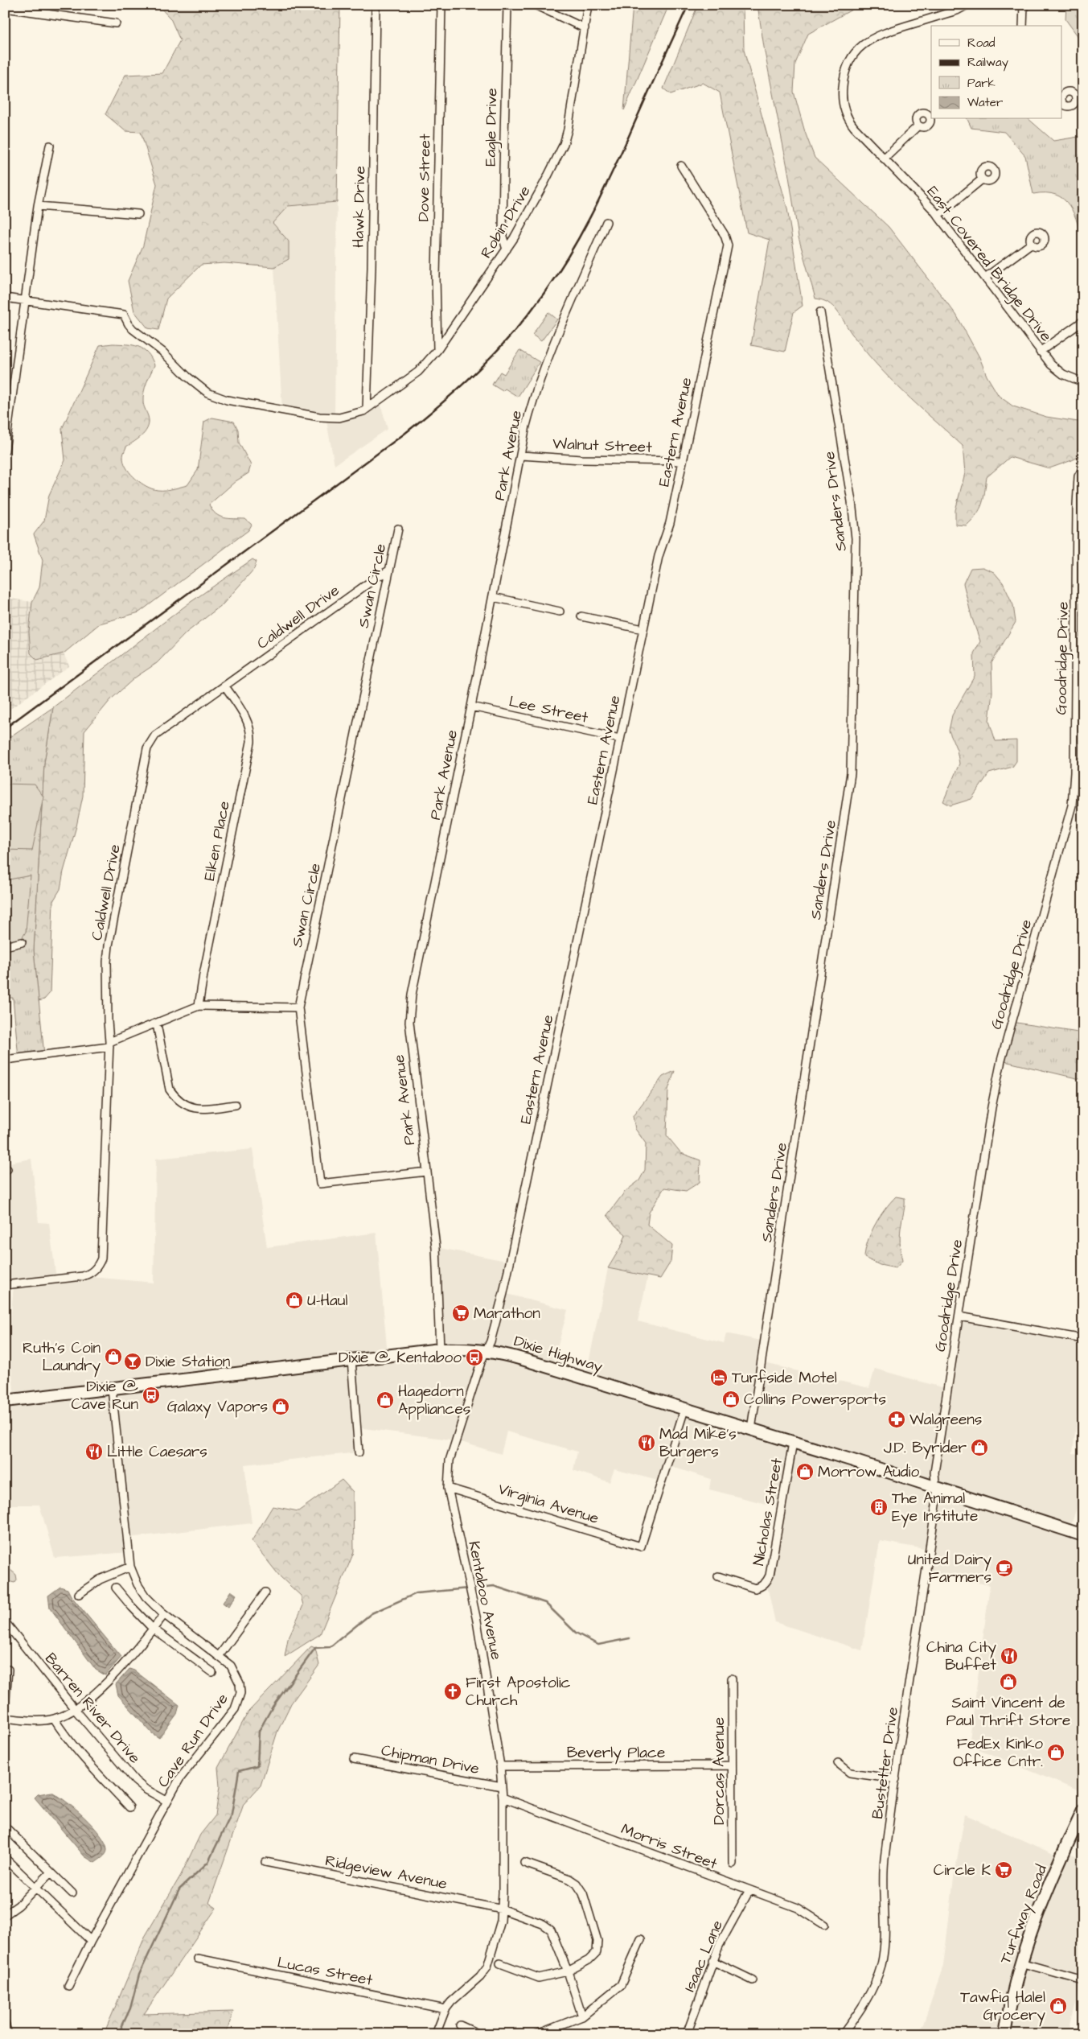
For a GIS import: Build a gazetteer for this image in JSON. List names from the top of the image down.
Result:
{
  "streets": {
    "main road": ["Dixie Highway", "Turfway Road"],
    "street": [
      "Eagle Drive",
      "Dove Street",
      "Hawk Drive",
      "Robin Drive",
      "East Covered Bridge Drive",
      "Eastern Avenue",
      "Walnut Street",
      "Park Avenue",
      "Sanders Drive",
      "Swan Circle",
      "Caldwell Drive",
      "Goodridge Drive",
      "Lee Street",
      "Elken Place",
      "Virginia Avenue",
      "Nicholas Street",
      "Kentaboo Avenue",
      "Barren River Drive",
      "Cave Run Drive",
      "Beverly Place",
      "Chipman Drive",
      "Bustetter Drive",
      "Dorcas Avenue",
      "Morris Street",
      "Ridgeview Avenue",
      "Isaac Lane",
      "Lucas Street"
    ]
  },
  "crossings": [
    ["Eagle Drive", "Robin Drive"],
    ["Dove Street", "Robin Drive"],
    ["Hawk Drive", "Robin Drive"],
    ["Eastern Avenue", "Walnut Street"],
    ["Eastern Avenue", "Lee Street"],
    ["Eastern Avenue", "Dixie Highway"],
    ["Eastern Avenue", "Kentaboo Avenue"],
    ["Walnut Street", "Park Avenue"],
    ["Park Avenue", "Swan Circle"],
    ["Park Avenue", "Lee Street"],
    ["Park Avenue", "Dixie Highway"],
    ["Sanders Drive", "Dixie Highway"],
    ["Swan Circle", "Caldwell Drive"],
    ["Caldwell Drive", "Elken Place"],
    ["Goodridge Drive", "Dixie Highway"],
    ["Goodridge Drive", "Bustetter Drive"],
    ["Dixie Highway", "Virginia Avenue"],
    ["Dixie Highway", "Nicholas Street"],
    ["Dixie Highway", "Kentaboo Avenue"],
    ["Dixie Highway", "Cave Run Drive"],
    ["Dixie Highway", "Bustetter Drive"],
    ["Virginia Avenue", "Kentaboo Avenue"],
    ["Kentaboo Avenue", "Beverly Place"],
    ["Kentaboo Avenue", "Chipman Drive"],
    ["Kentaboo Avenue", "Morris Street"],
    ["Kentaboo Avenue", "Ridgeview Avenue"],
    ["Kentaboo Avenue", "Lucas Street"],
    ["Barren River Drive", "Cave Run Drive"],
    ["Beverly Place", "Dorcas Avenue"],
    ["Morris Street", "Isaac Lane"]
  ],
  "places": {
    "shop": [
      "U-Haul",
      "Ruth’s Coin Laundry",
      "Collins Powersports",
      "Hagedorn Appliances",
      "Galaxy Vapors",
      "J.D. Byrider",
      "Morrow Audio",
      "Saint Vincent de Paul Thrift Store",
      "FedEx Kinko Office Cntr.",
      "Tawfiq Halel Grocery"
    ],
    "supermarket": ["Marathon", "Circle K"],
    "bus stop": ["Dixie @ Kentaboo", "Dixie @ Cave Run"],
    "bar": ["Dixie Station"],
    "hotel": ["Turfside Motel"],
    "pharmacy": ["Walgreens"],
    "restaurant": ["Mad Mike’s Burgers", "Little Caesars", "China City Buffet"],
    "building": ["The Animal Eye Institute"],
    "cafe": ["United Dairy Farmers"],
    "church": ["First Apostolic Church"]
  },
  "legend": [
    "Road",
    "Railway",
    "Park",
    "Water"
  ]
}
